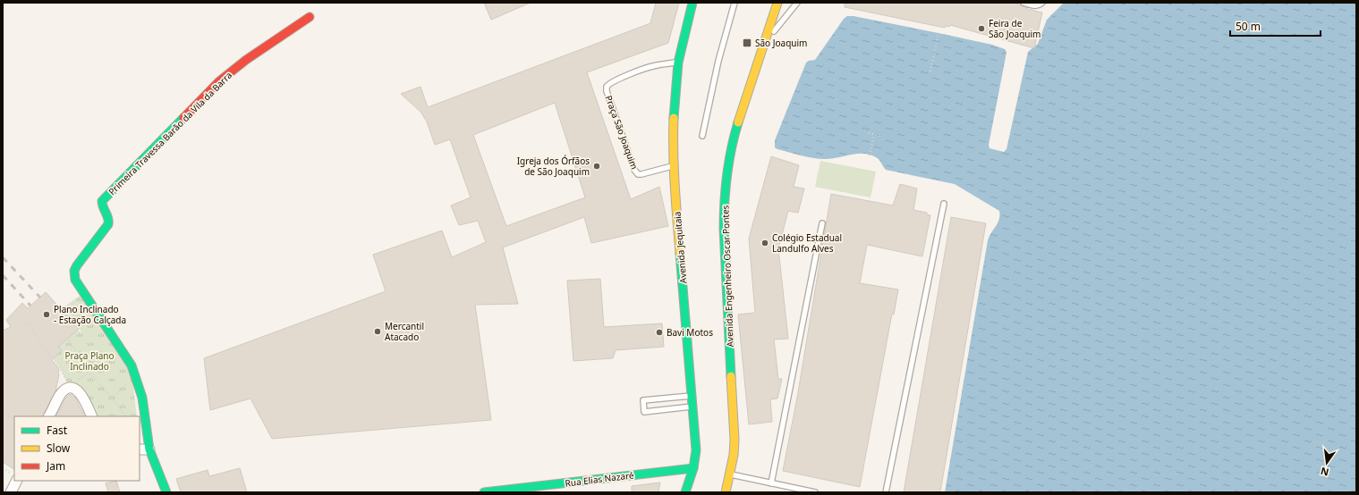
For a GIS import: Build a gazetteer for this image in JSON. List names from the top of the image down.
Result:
{
  "streets": {
    "main road": [
      "Primeira Travessa Barão da Vila da Barra",
      "Avenida Jequitaia",
      "Avenida Engenheiro Oscar Pontes",
      "Rua Elias Nazaré"
    ],
    "lane": ["Praça São Joaquim"]
  },
  "crossings": [
    ["Praça São Joaquim", "Avenida Jequitaia"],
    ["Avenida Jequitaia", "Rua Elias Nazaré"]
  ],
  "parks": ["Praça Plano Inclinado"],
  "places": {
    "other": [
      "Feira de São Joaquim",
      "Igreja dos Órfãos de São Joaquim",
      "Colégio Estadual Landulfo Alves",
      "Plano Inclinado - Estação Calçada",
      "Mercantil Atacado",
      "Bavi Motos"
    ],
    "transit": ["São Joaquim"]
  },
  "legend": ["Fast", "Slow", "Jam"],
  "scale_bar": "50 m",
  "north": "bottom"
}
